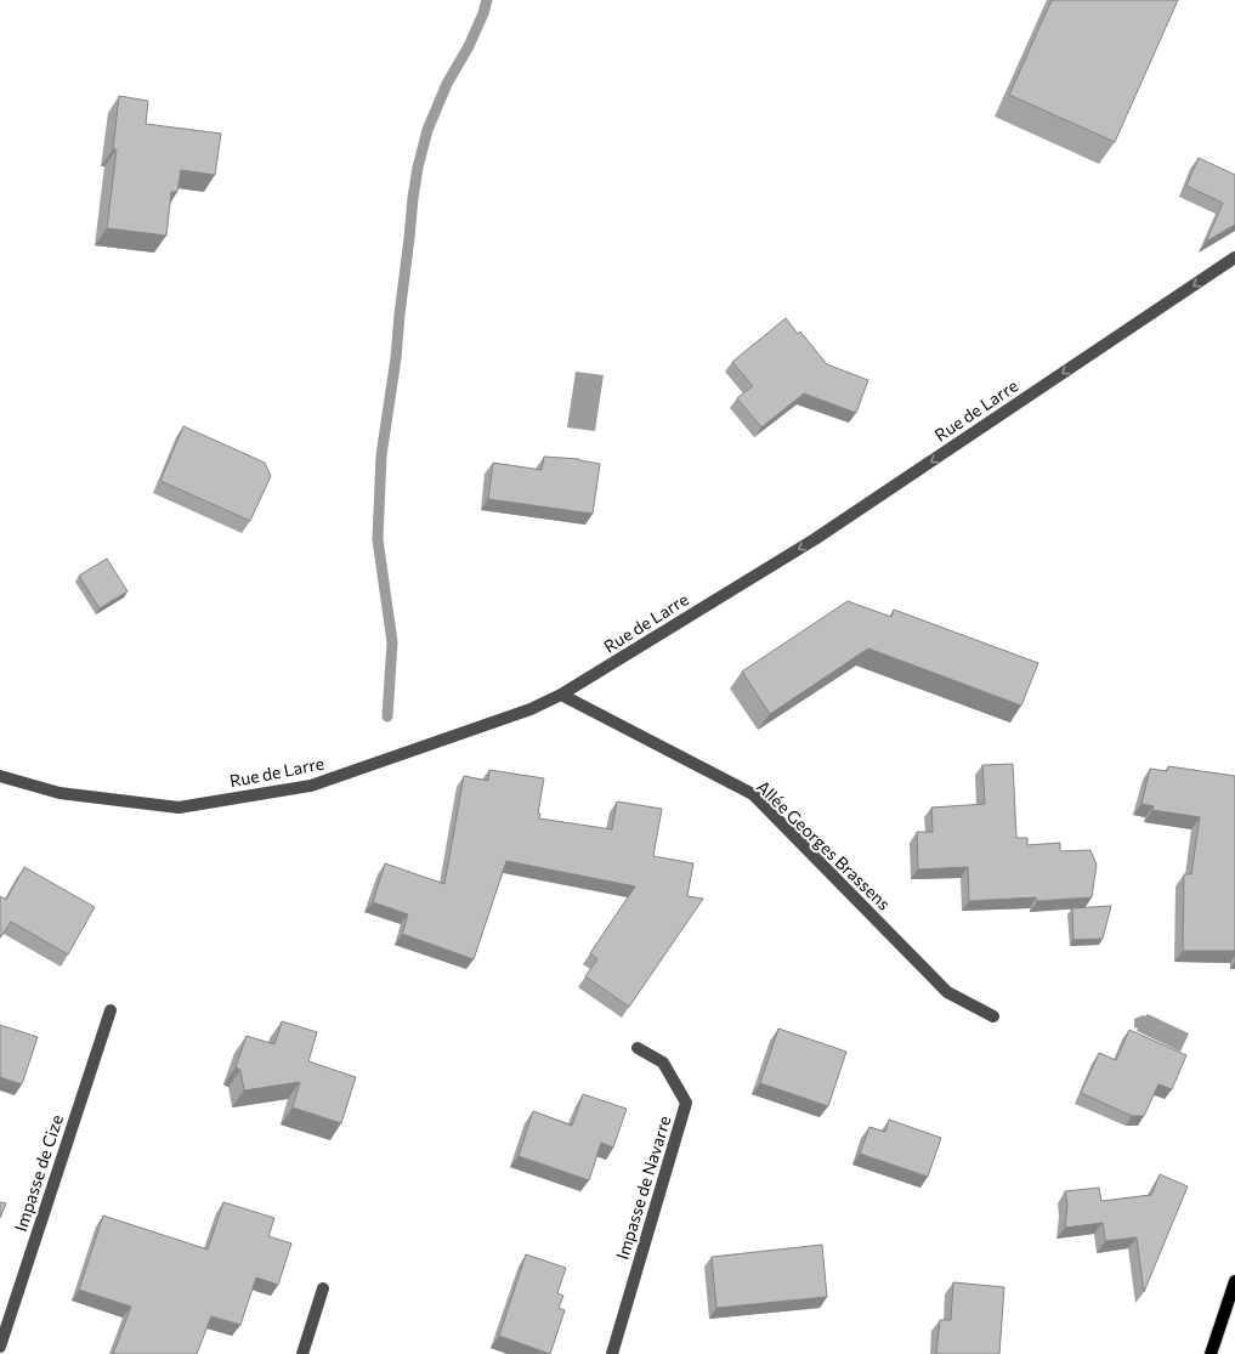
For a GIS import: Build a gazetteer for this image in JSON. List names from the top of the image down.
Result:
{
  "streets": {
    "street": [
      "Rue de Larre",
      "Allée Georges Brassens",
      "Impasse de Cize",
      "Impasse de Navarre"
    ]
  },
  "crossings": [
    ["Rue de Larre", "Allée Georges Brassens"]
  ],
  "one_way": ["Rue de Larre"]
}
